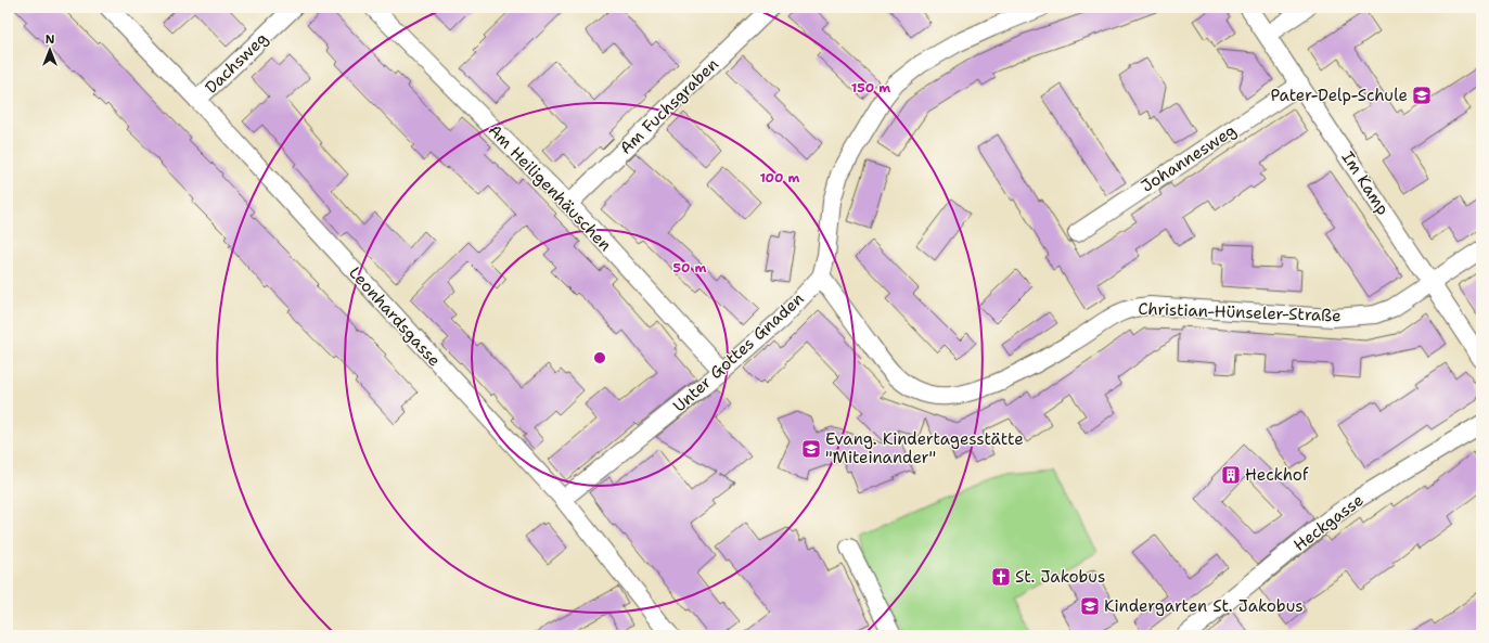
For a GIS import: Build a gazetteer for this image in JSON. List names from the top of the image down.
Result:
{
  "streets": {
    "street": [
      "Dachsweg",
      "Am Fuchsgraben",
      "Johannesweg",
      "Im Kamp",
      "Am Heiligenhäuschen",
      "Christian-Hünseler-Straße",
      "Leonhardsgasse",
      "Unter Gottes Gnaden",
      "Heckgasse"
    ]
  },
  "crossings": [
    ["Dachsweg", "Leonhardsgasse"],
    ["Am Fuchsgraben", "Am Heiligenhäuschen"],
    ["Johannesweg", "Im Kamp"],
    ["Im Kamp", "Christian-Hünseler-Straße"],
    ["Am Heiligenhäuschen", "Unter Gottes Gnaden"],
    ["Christian-Hünseler-Straße", "Unter Gottes Gnaden"],
    ["Leonhardsgasse", "Unter Gottes Gnaden"]
  ],
  "places": {
    "school or university": ["Pater-Delp-Schule", "Evang. Kindertagesstätte \"Miteinander\"", "Kindergarten St. Jakobus"],
    "building": ["Heckhof"],
    "church": ["St. Jakobus"]
  },
  "north": "top",
  "rings": ["150 m", "100 m", "50 m"]
}
